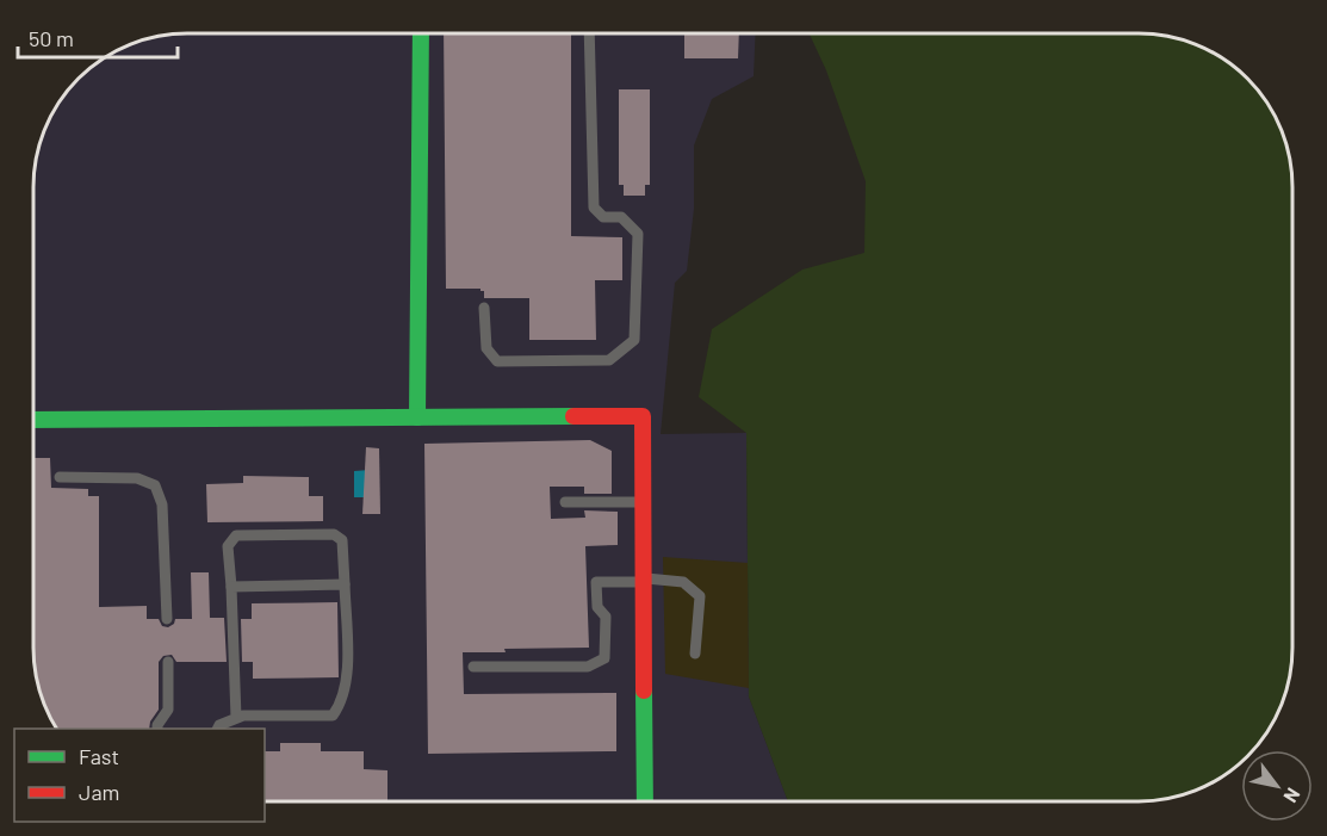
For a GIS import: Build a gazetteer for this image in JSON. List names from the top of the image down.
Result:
{
  "legend": ["Fast", "Jam"],
  "scale_bar": "50 m",
  "north": "bottom right"
}
